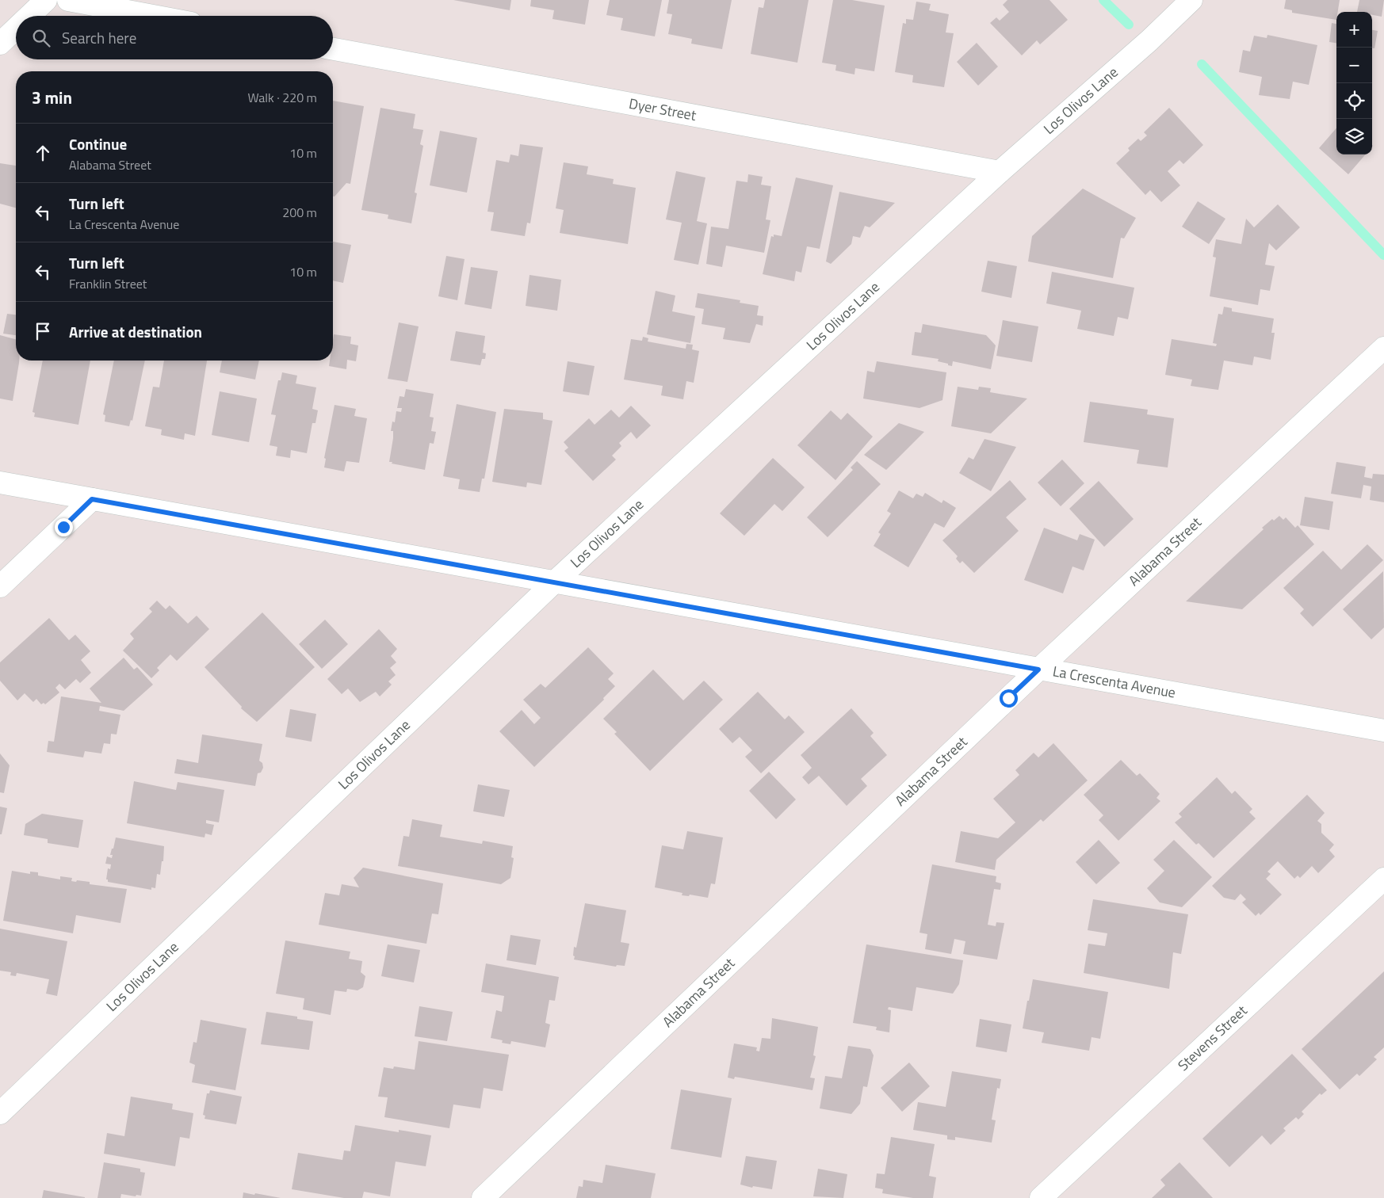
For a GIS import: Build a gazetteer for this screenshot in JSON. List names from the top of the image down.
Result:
{
  "streets": {
    "street": [
      "Los Olivos Lane",
      "Dyer Street",
      "Alabama Street",
      "La Crescenta Avenue",
      "Stevens Street"
    ]
  },
  "crossings": [
    ["Los Olivos Lane", "Dyer Street"],
    ["Los Olivos Lane", "La Crescenta Avenue"],
    ["Alabama Street", "La Crescenta Avenue"]
  ],
  "page": {
    "map_buttons": ["+", "−"],
    "search": "Search here",
    "heading": ["3 min", "Walk · 220 m"],
    "list": [
      ["Continue", "Alabama Street", "10 m"],
      ["Turn left", "La Crescenta Avenue", "200 m"],
      ["Turn left", "Franklin Street", "10 m"],
      "Arrive at destination"
    ]
  }
}
